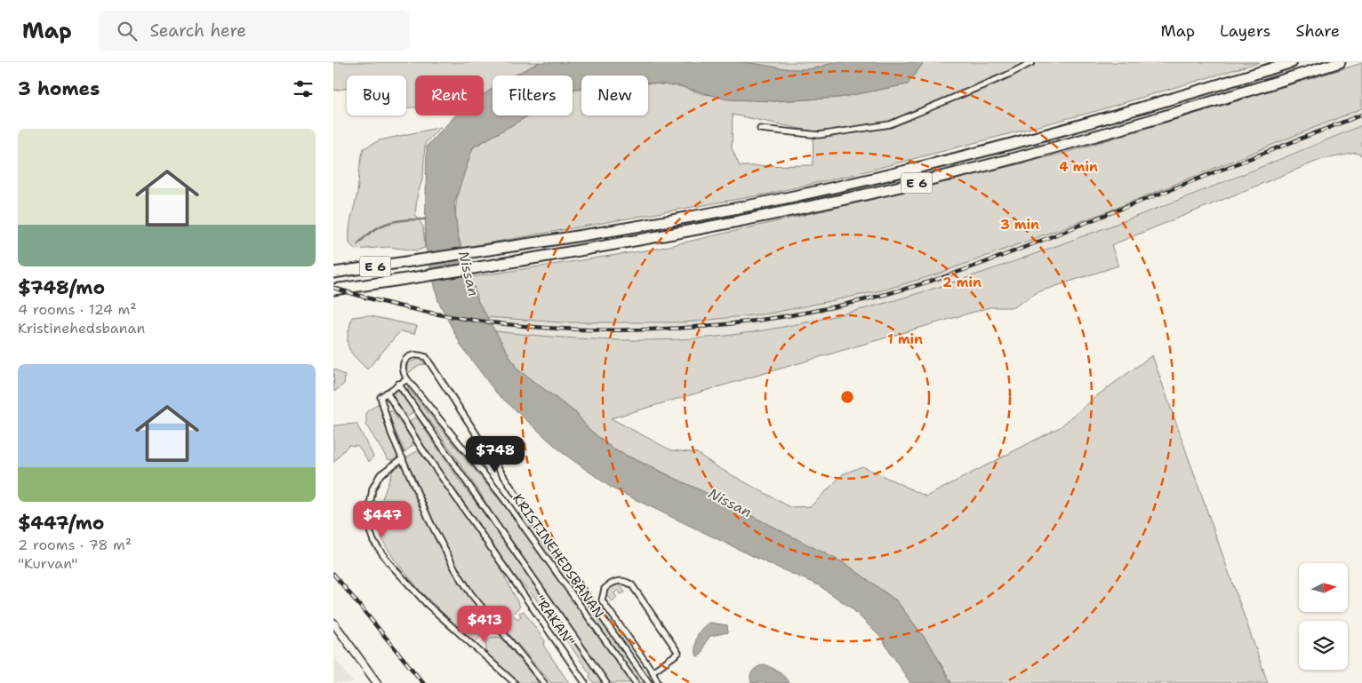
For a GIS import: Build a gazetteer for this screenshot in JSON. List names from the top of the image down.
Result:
{
  "streets": {
    "highway": ["E 6"],
    "street": ["KRISTINEHEDSBANAN", "\"RAKAN\""]
  },
  "water": ["Nissan"],
  "north": "right",
  "page": {
    "header": "Map",
    "search": "Search here",
    "nav": ["Map", "Layers", "Share"],
    "heading": "3 homes",
    "chip": [
      "Buy",
      "Rent",
      "Filters",
      "New"
    ],
    "list": [
      {
        "name": "$748/mo",
        "note": "4 rooms · 124 m² · Kristinehedsbanan"
      },
      {
        "name": "$447/mo",
        "note": "2 rooms · 78 m² · \"Kurvan\""
      }
    ],
    "price": ["$748", "$447", "$413"]
  },
  "rings": [
    "4 min",
    "3 min",
    "2 min",
    "1 min"
  ]
}
